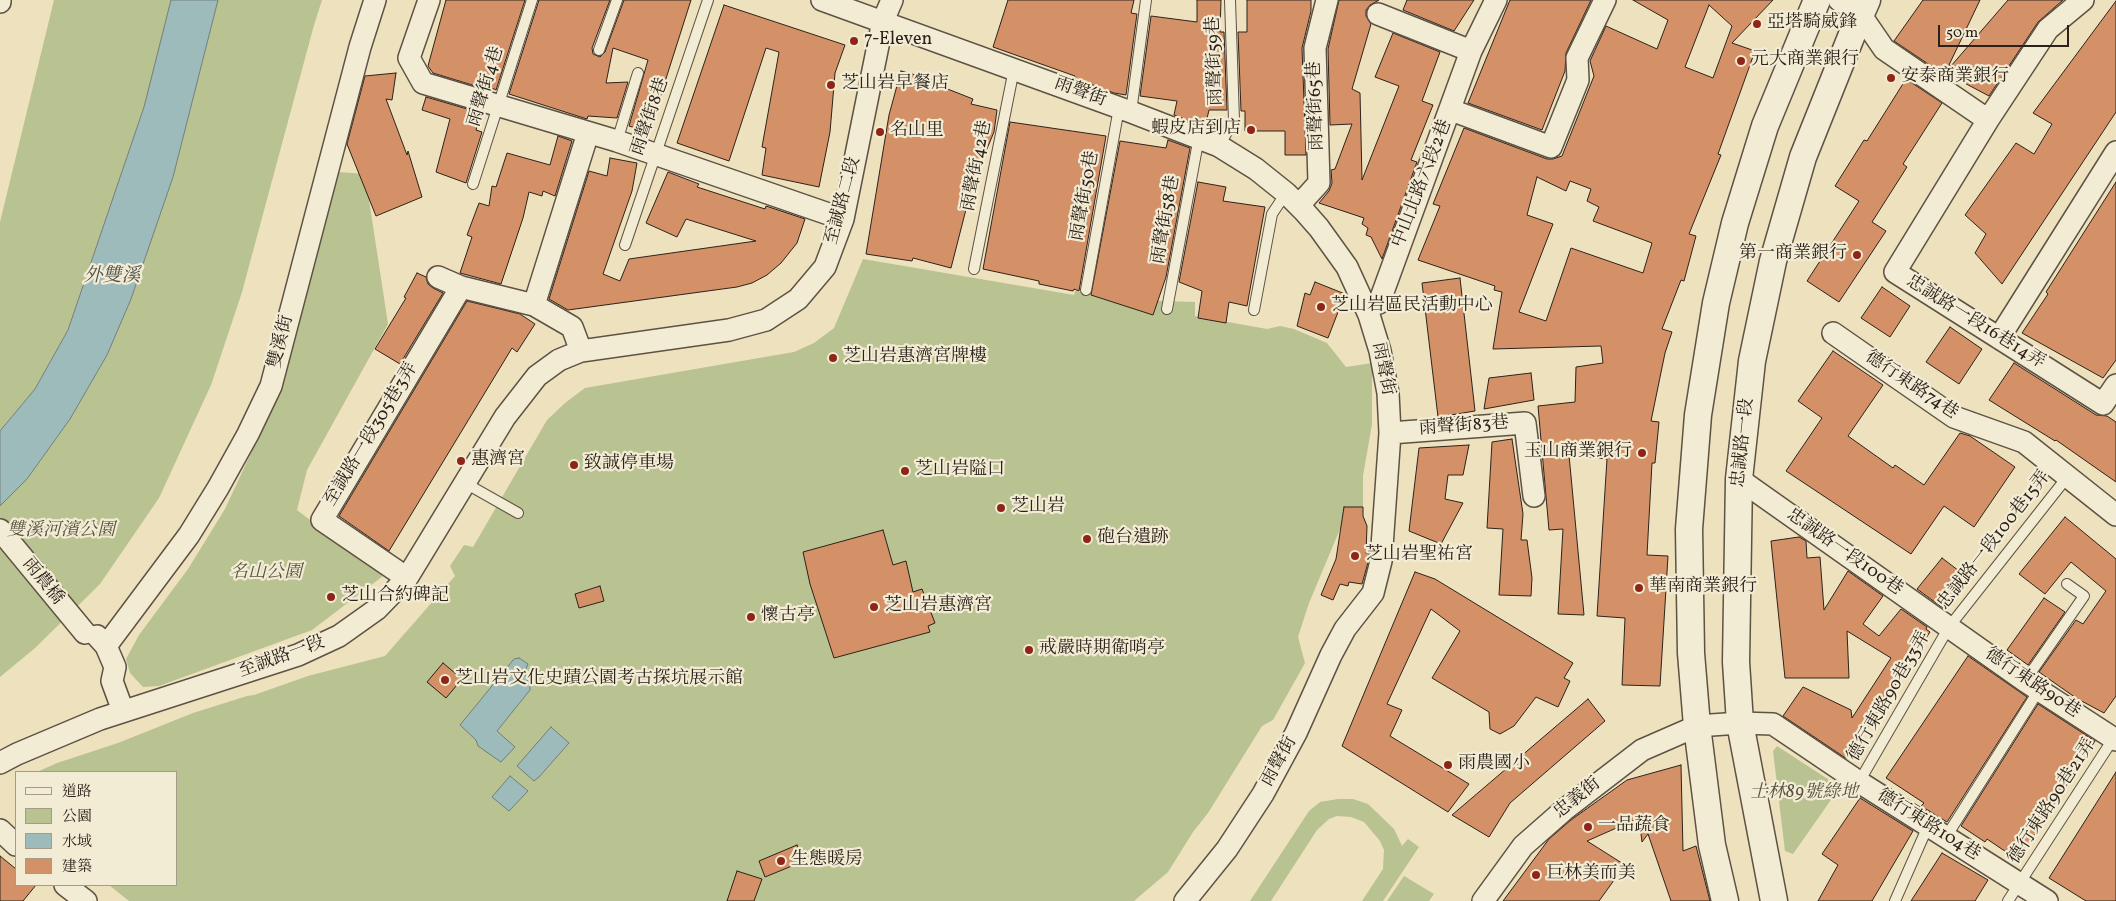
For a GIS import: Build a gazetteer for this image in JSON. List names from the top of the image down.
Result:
{
  "streets": {
    "street": [
      "雨聲街",
      "雨聲街65巷",
      "中山北路六段2巷",
      "至誠路二段",
      "忠誠路一段16巷14弄",
      "雙溪街",
      "德行東路74巷",
      "雨聲街83巷",
      "至誠路一段305巷3弄",
      "忠誠路一段",
      "忠誠路一段100巷",
      "雨農橋",
      "至誠路一段",
      "德行東路90巷",
      "忠義街",
      "德行東路104巷"
    ],
    "lane": [
      "雨聲街59巷",
      "雨聲街4巷",
      "雨聲街8巷",
      "雨聲街42巷",
      "雨聲街50巷",
      "雨聲街58巷",
      "忠誠路一段100巷15弄",
      "德行東路90巷33弄",
      "德行東路90巷21弄"
    ]
  },
  "crossings": [
    ["雨聲街59巷", "雨聲街"],
    ["雨聲街", "雨聲街65巷"],
    ["雨聲街", "雨聲街42巷"],
    ["雨聲街", "中山北路六段2巷"],
    ["雨聲街", "雨聲街50巷"],
    ["雨聲街", "至誠路二段"],
    ["雨聲街", "雨聲街58巷"],
    ["雨聲街", "雨聲街83巷"],
    ["至誠路二段", "至誠路一段"],
    ["德行東路74巷", "忠誠路一段100巷15弄"],
    ["至誠路一段305巷3弄", "至誠路一段"],
    ["忠誠路一段", "忠誠路一段100巷"],
    ["忠誠路一段", "德行東路104巷"],
    ["忠誠路一段100巷15弄", "忠誠路一段100巷"],
    ["忠誠路一段100巷15弄", "德行東路90巷"],
    ["忠誠路一段100巷15弄", "德行東路90巷33弄"],
    ["忠誠路一段100巷", "德行東路90巷"],
    ["忠誠路一段100巷", "德行東路90巷33弄"],
    ["德行東路90巷", "德行東路90巷33弄"],
    ["德行東路90巷", "德行東路90巷21弄"],
    ["德行東路90巷33弄", "德行東路104巷"],
    ["忠義街", "德行東路104巷"],
    ["德行東路90巷21弄", "德行東路104巷"]
  ],
  "water": ["外雙溪"],
  "parks": ["雙溪河濱公園", "名山公園", "士林89號綠地"],
  "places": [
    "亞塔騎威鋒",
    "7-Eleven",
    "元大商業銀行",
    "安泰商業銀行",
    "芝山岩早餐店",
    "蝦皮店到店",
    "名山里",
    "第一商業銀行",
    "芝山岩區民活動中心",
    "芝山岩惠濟宮牌樓",
    "玉山商業銀行",
    "惠濟宮",
    "致誠停車場",
    "芝山岩隘口",
    "芝山岩",
    "砲台遺跡",
    "芝山岩聖祐宮",
    "華南商業銀行",
    "芝山合約碑記",
    "芝山岩惠濟宮",
    "懷古亭",
    "戒嚴時期衛哨亭",
    "芝山岩文化史蹟公園考古探坑展示館",
    "雨農國小",
    "一品蔬食",
    "生態暖房",
    "巨林美而美"
  ],
  "legend": [
    "道路",
    "公園",
    "水域",
    "建築"
  ],
  "scale_bar": "50 m"
}
